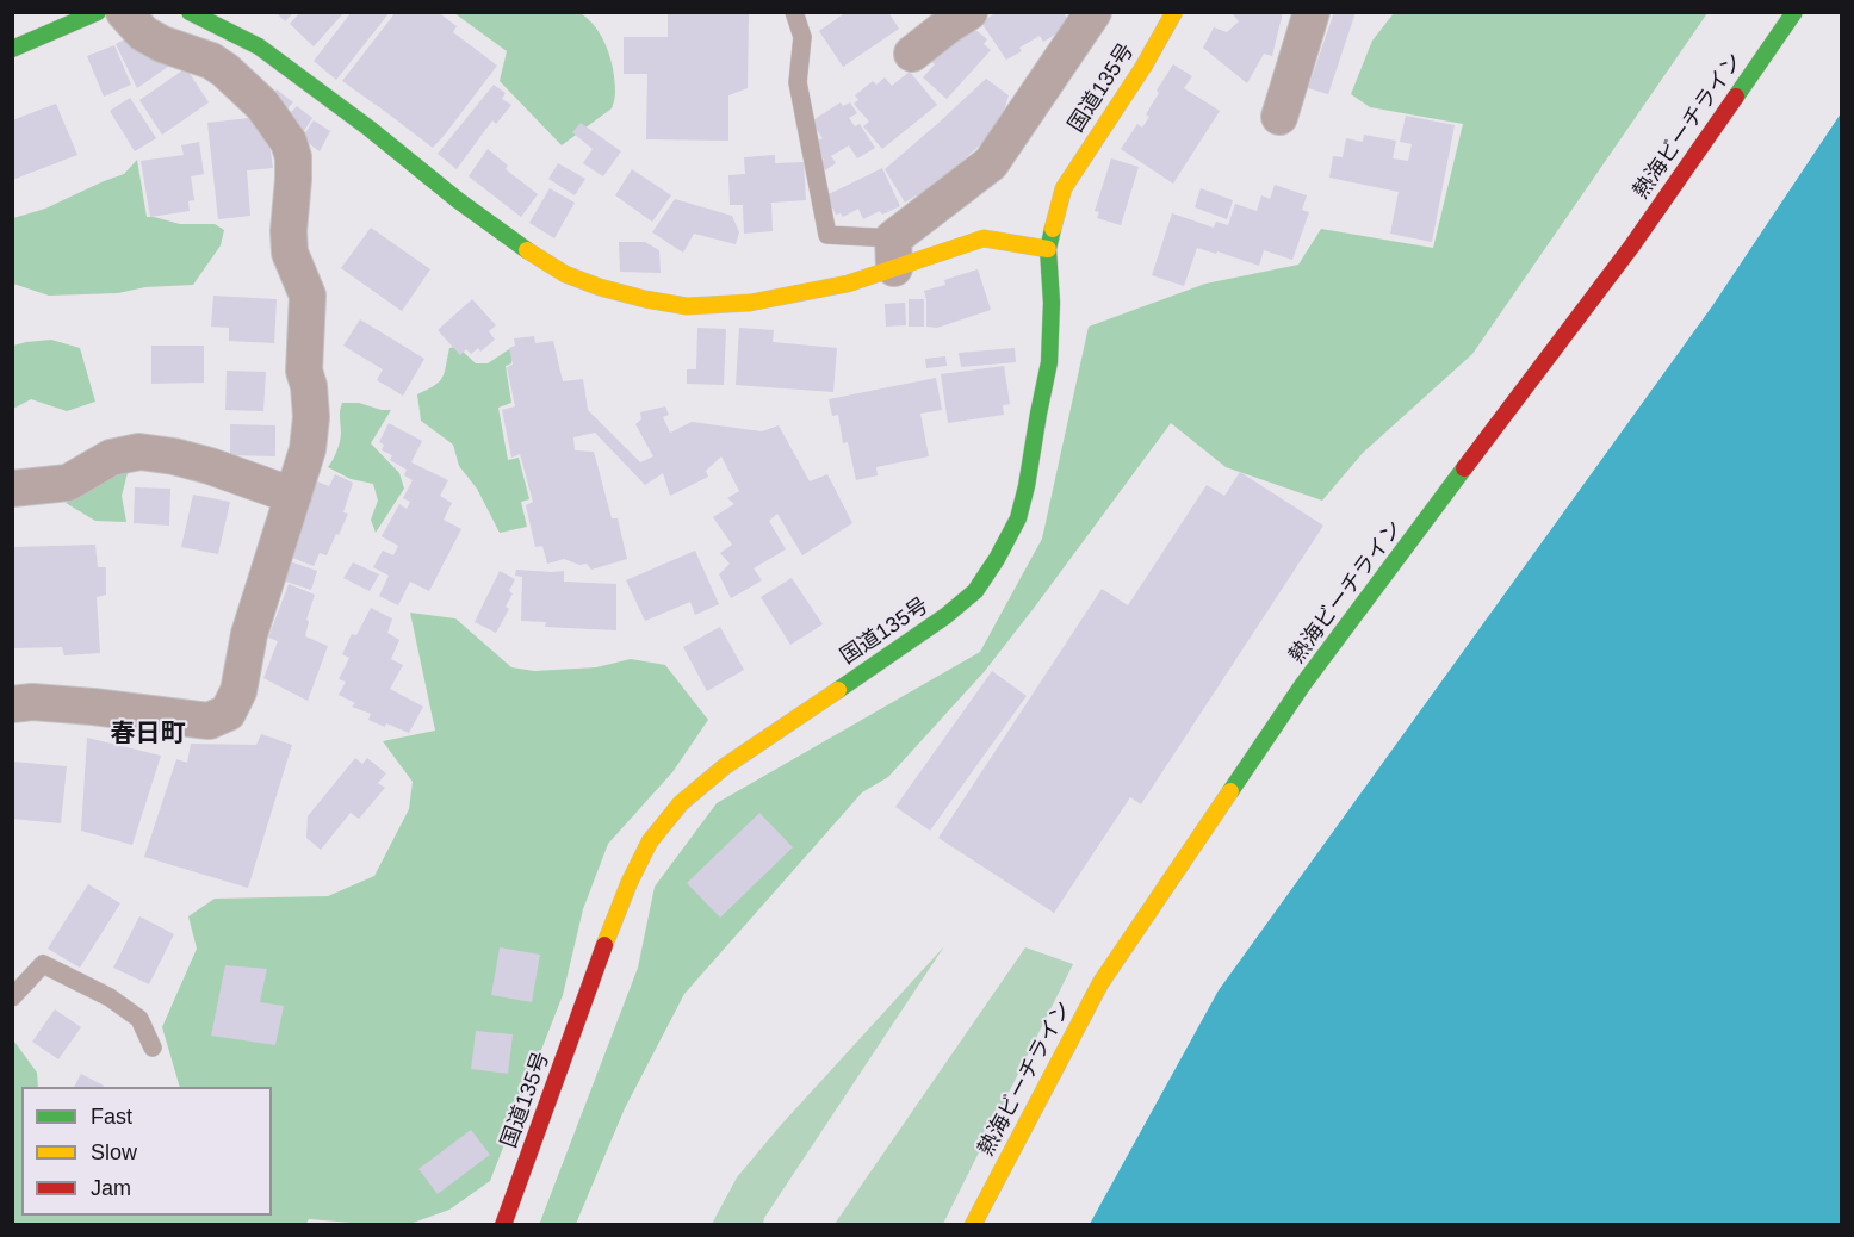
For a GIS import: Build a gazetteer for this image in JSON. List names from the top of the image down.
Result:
{
  "streets": {
    "main road": ["国道135号", "熱海ビーチライン"]
  },
  "districts": ["春日町"],
  "legend": ["Fast", "Slow", "Jam"]
}
